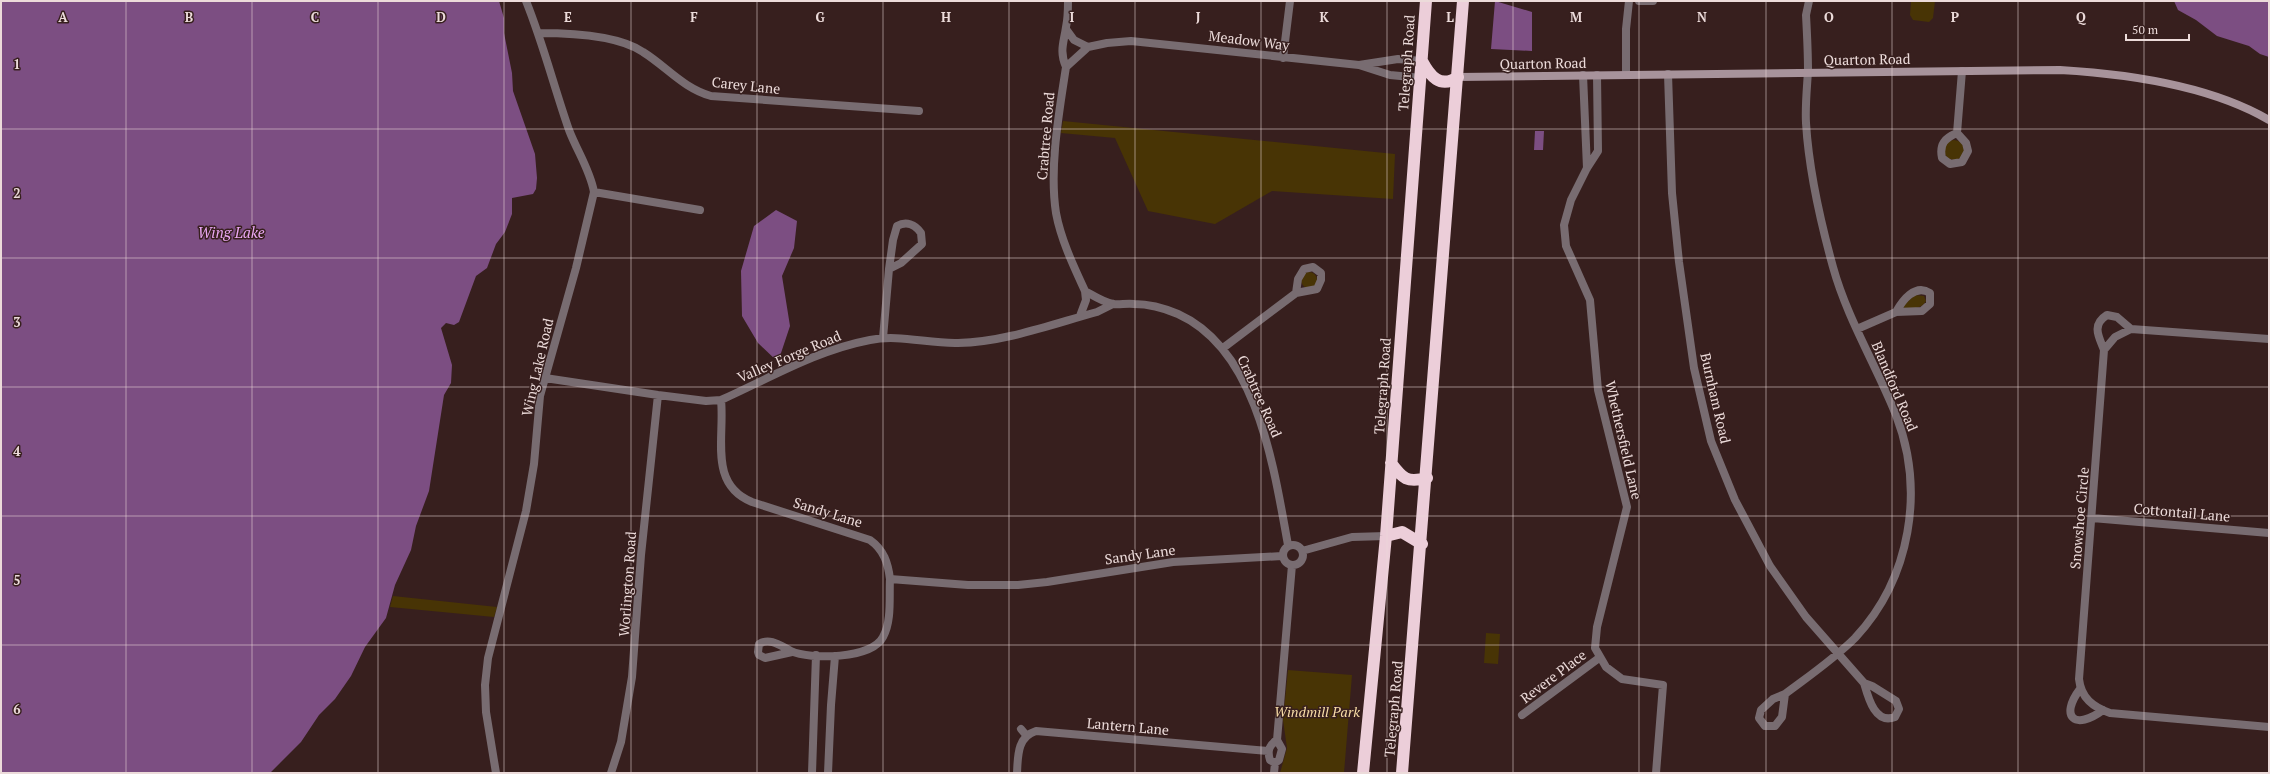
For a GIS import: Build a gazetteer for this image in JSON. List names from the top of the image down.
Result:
{
  "streets": {
    "highway": ["Telegraph Road"],
    "street": [
      "Meadow Way",
      "Quarton Road",
      "Carey Lane",
      "Crabtree Road",
      "Valley Forge Road",
      "Wing Lake Road",
      "Blandford Road",
      "Burnham Road",
      "Whethersfield Lane",
      "Sandy Lane",
      "Cottontail Lane",
      "Snowshoe Circle",
      "Worlington Road",
      "Revere Place",
      "Lantern Lane"
    ]
  },
  "crossings": [
    ["Meadow Way", "Telegraph Road"],
    ["Quarton Road", "Telegraph Road"],
    ["Quarton Road", "Blandford Road"],
    ["Quarton Road", "Burnham Road"],
    ["Quarton Road", "Whethersfield Lane"],
    ["Carey Lane", "Wing Lake Road"],
    ["Crabtree Road", "Valley Forge Road"],
    ["Crabtree Road", "Sandy Lane"],
    ["Valley Forge Road", "Sandy Lane"],
    ["Blandford Road", "Burnham Road"],
    ["Whethersfield Lane", "Revere Place"],
    ["Cottontail Lane", "Snowshoe Circle"]
  ],
  "water": ["Wing Lake"],
  "parks": ["Windmill Park"],
  "scale_bar": "50 m",
  "grid": {
    "columns": [
      "A",
      "B",
      "C",
      "D",
      "E",
      "F",
      "G",
      "H",
      "I",
      "J",
      "K",
      "L",
      "M",
      "N",
      "O",
      "P",
      "Q"
    ],
    "rows": [
      "1",
      "2",
      "3",
      "4",
      "5",
      "6"
    ]
  }
}
